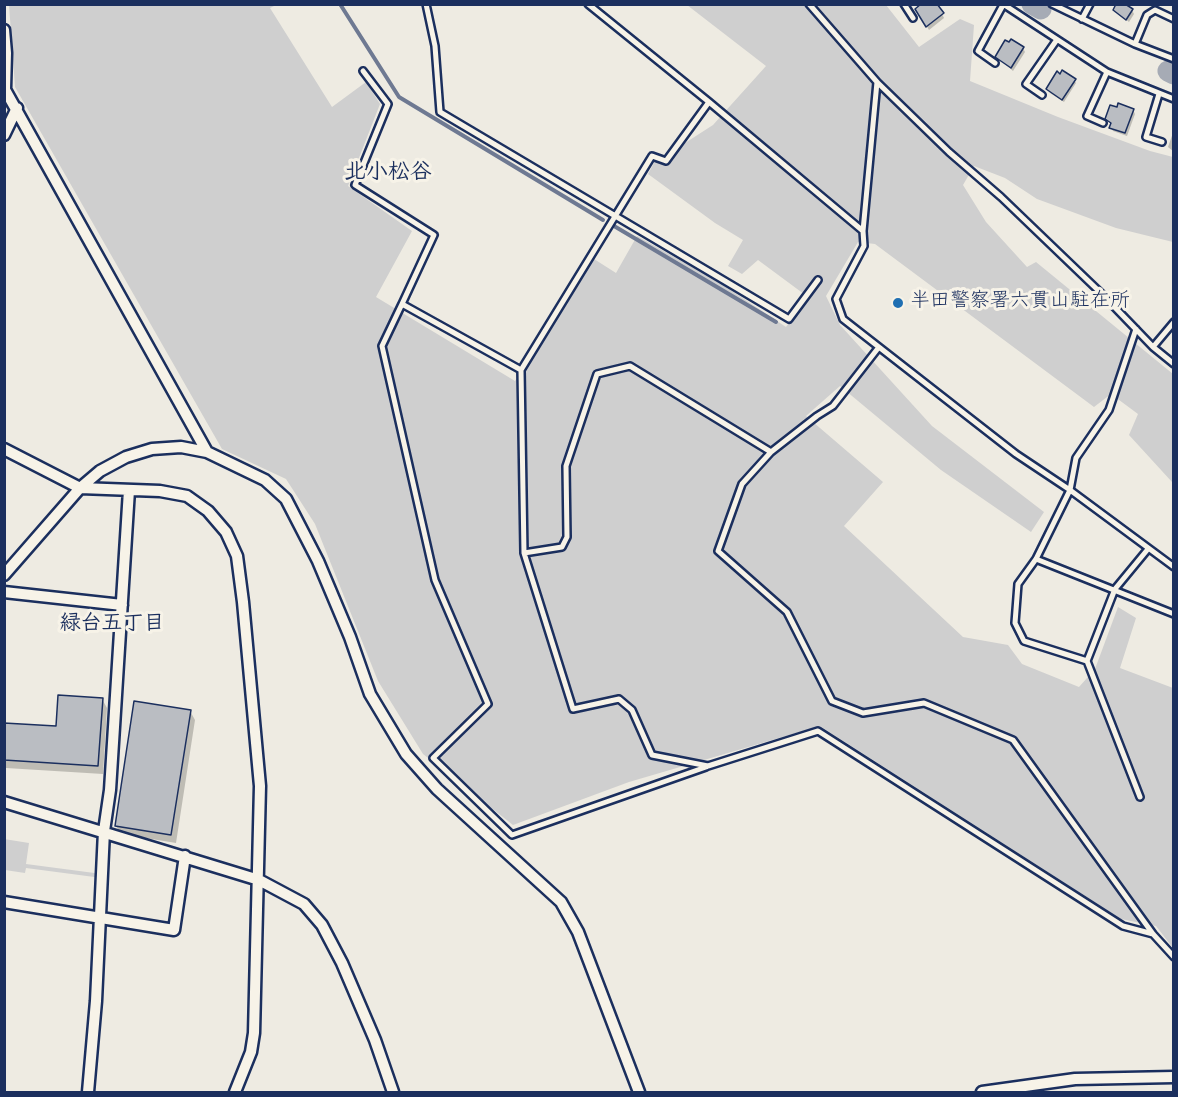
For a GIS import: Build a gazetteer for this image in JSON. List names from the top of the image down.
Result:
{
  "districts": ["北小松谷", "緑台五丁目"],
  "places": ["半田警察署六貫山駐在所"]
}
